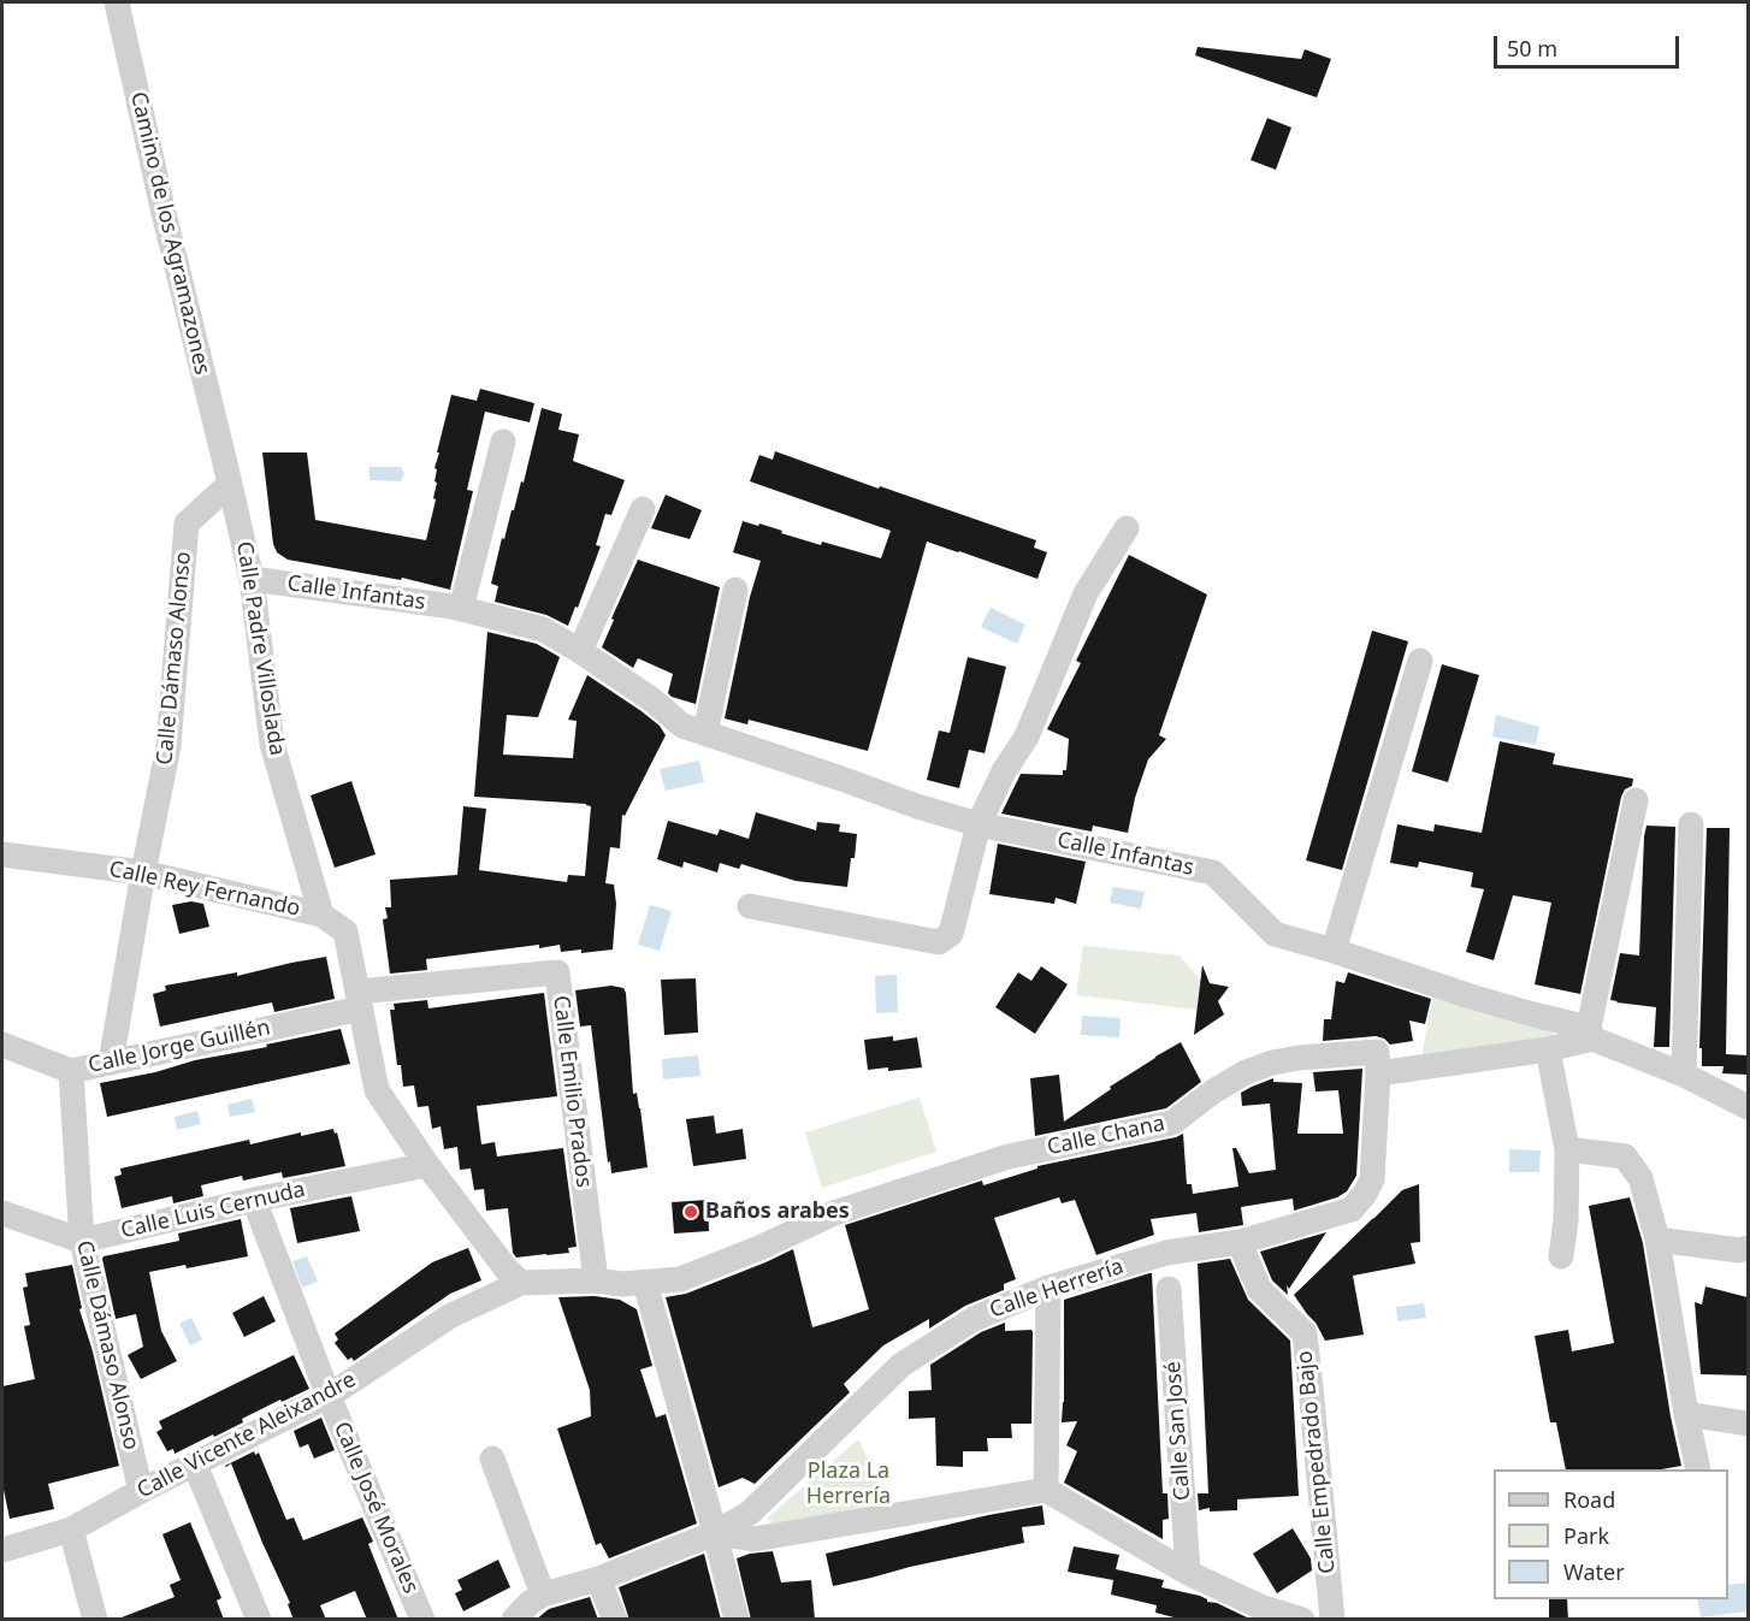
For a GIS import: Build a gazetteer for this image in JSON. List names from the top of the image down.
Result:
{
  "streets": {
    "street": [
      "Camino de los Agramazones",
      "Calle Infantas",
      "Calle Padre Villoslada",
      "Calle Dámaso Alonso",
      "Calle Rey Fernando",
      "Calle Jorge Guillén",
      "Calle Emilio Prados",
      "Calle Chana",
      "Calle Luis Cernuda",
      "Calle Herrería",
      "Calle San José",
      "Calle Vicente Aleixandre",
      "Calle Empedrado Bajo",
      "Calle José Morales"
    ]
  },
  "crossings": [
    ["Camino de los Agramazones", "Calle Padre Villoslada"],
    ["Camino de los Agramazones", "Calle Dámaso Alonso"],
    ["Calle Infantas", "Calle Padre Villoslada"],
    ["Calle Padre Villoslada", "Calle Dámaso Alonso"],
    ["Calle Padre Villoslada", "Calle Rey Fernando"],
    ["Calle Dámaso Alonso", "Calle Rey Fernando"],
    ["Calle Dámaso Alonso", "Calle Jorge Guillén"],
    ["Calle Dámaso Alonso", "Calle Luis Cernuda"],
    ["Calle Dámaso Alonso", "Calle Vicente Aleixandre"],
    ["Calle Jorge Guillén", "Calle Emilio Prados"],
    ["Calle Chana", "Calle Herrería"],
    ["Calle Luis Cernuda", "Calle José Morales"],
    ["Calle Herrería", "Calle Empedrado Bajo"],
    ["Calle Vicente Aleixandre", "Calle José Morales"]
  ],
  "parks": ["Plaza La Herrería"],
  "places": ["Baños arabes"],
  "legend": ["Road", "Park", "Water"],
  "scale_bar": "50 m"
}
